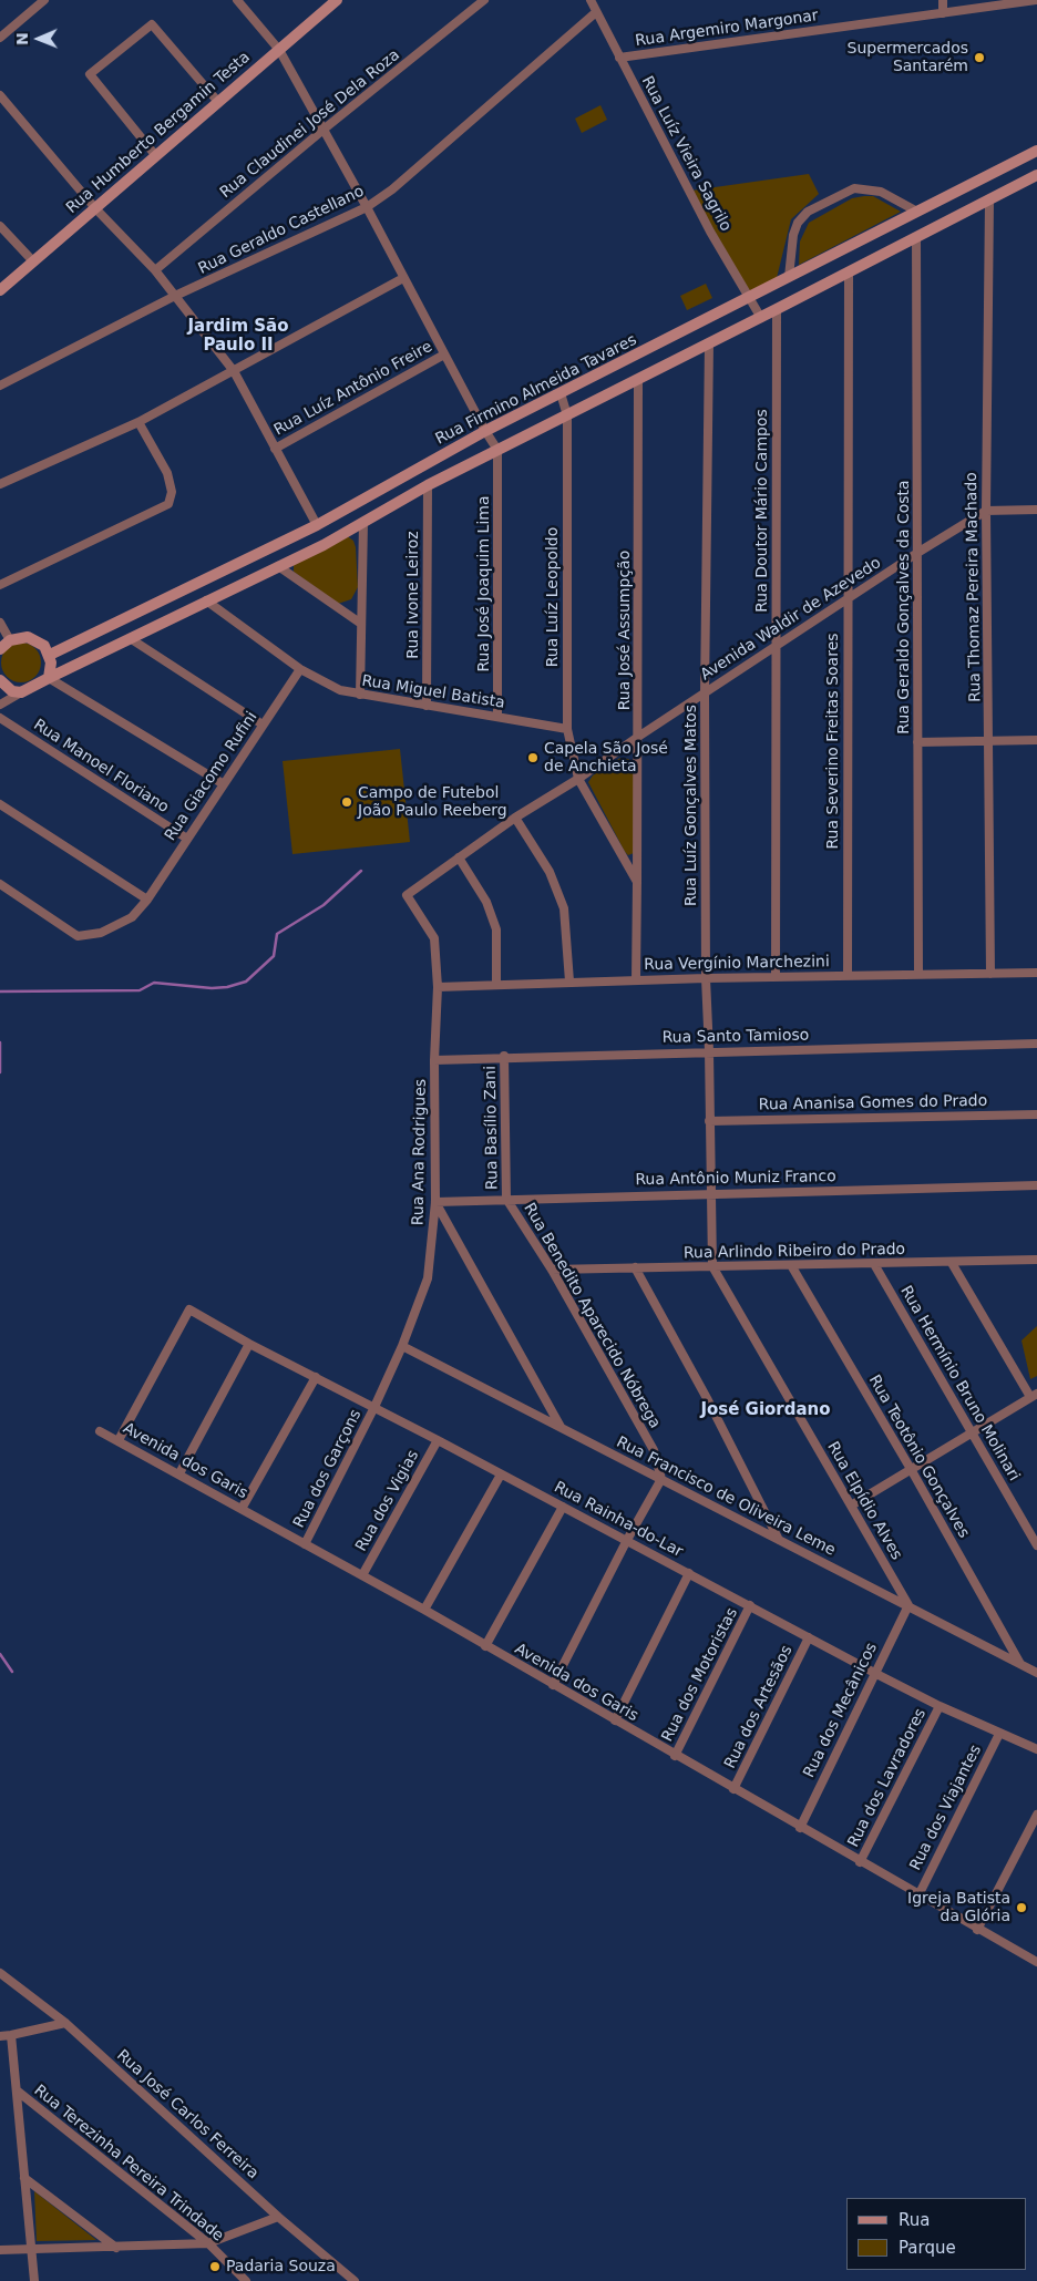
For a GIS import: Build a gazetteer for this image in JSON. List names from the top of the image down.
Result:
{
  "streets": {
    "street": [
      "Rua Argemiro Margonar",
      "Rua Claudinei José Dela Roza",
      "Rua Humberto Bergamin Testa",
      "Rua Luíz Vieira Sagrilo",
      "Rua Geraldo Castellano",
      "Rua Luíz Antônio Freire",
      "Rua Firmino Almeida Tavares",
      "Rua Doutor Mário Campos",
      "Rua José Joaquim Lima",
      "Rua Thomaz Pereira Machado",
      "Rua Ivone Leiroz",
      "Rua Luíz Leopoldo",
      "Rua Geraldo Gonçalves da Costa",
      "Avenida Waldir de Azevedo",
      "Rua José Assumpção",
      "Rua Miguel Batista",
      "Rua Severino Freitas Soares",
      "Rua Manoel Floriano",
      "Rua Giacomo Rufini",
      "Rua Luíz Gonçalves Matos",
      "Rua Vergínio Marchezini",
      "Rua Santo Tamioso",
      "Rua Ananisa Gomes do Prado",
      "Rua Basílio Zani",
      "Rua Ana Rodrigues",
      "Rua Antônio Muniz Franco",
      "Rua Arlindo Ribeiro do Prado",
      "Rua Benedito Aparecido Nóbrega",
      "Rua Hermínio Bruno Molinari",
      "Rua Teotônio Gonçalves",
      "Avenida dos Garis",
      "Rua dos Garçons",
      "Rua Francisco de Oliveira Leme",
      "Rua dos Vigias",
      "Rua Elpídio Alves",
      "Rua Rainha-do-Lar",
      "Rua dos Motoristas",
      "Rua dos Artesãos",
      "Rua dos Mecânicos",
      "Rua dos Lavradores",
      "Rua dos Viajantes",
      "Rua José Carlos Ferreira",
      "Rua Terezinha Pereira Trindade"
    ]
  },
  "crossings": [
    ["Rua Argemiro Margonar", "Rua Luíz Vieira Sagrilo"],
    ["Rua Luíz Vieira Sagrilo", "Rua Geraldo Castellano"],
    ["Rua Luíz Vieira Sagrilo", "Rua Firmino Almeida Tavares"],
    ["Rua Firmino Almeida Tavares", "Rua Luíz Leopoldo"],
    ["Rua Doutor Mário Campos", "Avenida Waldir de Azevedo"],
    ["Rua Doutor Mário Campos", "Rua Vergínio Marchezini"],
    ["Rua José Joaquim Lima", "Rua Miguel Batista"],
    ["Rua Thomaz Pereira Machado", "Avenida Waldir de Azevedo"],
    ["Rua Thomaz Pereira Machado", "Rua Vergínio Marchezini"],
    ["Rua Ivone Leiroz", "Rua Miguel Batista"],
    ["Rua Luíz Leopoldo", "Avenida Waldir de Azevedo"],
    ["Rua Luíz Leopoldo", "Rua José Assumpção"],
    ["Rua Luíz Leopoldo", "Rua Miguel Batista"],
    ["Rua Geraldo Gonçalves da Costa", "Avenida Waldir de Azevedo"],
    ["Rua Geraldo Gonçalves da Costa", "Rua Vergínio Marchezini"],
    ["Avenida Waldir de Azevedo", "Rua José Assumpção"],
    ["Avenida Waldir de Azevedo", "Rua Severino Freitas Soares"],
    ["Avenida Waldir de Azevedo", "Rua Luíz Gonçalves Matos"],
    ["Avenida Waldir de Azevedo", "Rua Ana Rodrigues"],
    ["Rua José Assumpção", "Rua Vergínio Marchezini"],
    ["Rua Miguel Batista", "Rua Giacomo Rufini"],
    ["Rua Severino Freitas Soares", "Rua Vergínio Marchezini"],
    ["Rua Manoel Floriano", "Rua Giacomo Rufini"],
    ["Rua Luíz Gonçalves Matos", "Rua Vergínio Marchezini"],
    ["Rua Luíz Gonçalves Matos", "Rua Santo Tamioso"],
    ["Rua Luíz Gonçalves Matos", "Rua Ananisa Gomes do Prado"],
    ["Rua Luíz Gonçalves Matos", "Rua Antônio Muniz Franco"],
    ["Rua Luíz Gonçalves Matos", "Rua Arlindo Ribeiro do Prado"],
    ["Rua Luíz Gonçalves Matos", "Rua Elpídio Alves"],
    ["Rua Vergínio Marchezini", "Rua Ana Rodrigues"],
    ["Rua Santo Tamioso", "Rua Basílio Zani"],
    ["Rua Santo Tamioso", "Rua Ana Rodrigues"],
    ["Rua Basílio Zani", "Rua Antônio Muniz Franco"],
    ["Rua Basílio Zani", "Rua Benedito Aparecido Nóbrega"],
    ["Rua Ana Rodrigues", "Rua Antônio Muniz Franco"],
    ["Rua Ana Rodrigues", "Rua dos Garçons"],
    ["Rua Ana Rodrigues", "Rua Francisco de Oliveira Leme"],
    ["Rua Ana Rodrigues", "Rua Rainha-do-Lar"],
    ["Rua Antônio Muniz Franco", "Rua Benedito Aparecido Nóbrega"],
    ["Rua Arlindo Ribeiro do Prado", "Rua Benedito Aparecido Nóbrega"],
    ["Rua Arlindo Ribeiro do Prado", "Rua Hermínio Bruno Molinari"],
    ["Rua Arlindo Ribeiro do Prado", "Rua Teotônio Gonçalves"],
    ["Rua Arlindo Ribeiro do Prado", "Rua Elpídio Alves"],
    ["Rua Benedito Aparecido Nóbrega", "Rua Francisco de Oliveira Leme"],
    ["Rua Teotônio Gonçalves", "Rua Francisco de Oliveira Leme"],
    ["Avenida dos Garis", "Rua dos Garçons"],
    ["Avenida dos Garis", "Rua dos Vigias"],
    ["Avenida dos Garis", "Rua Rainha-do-Lar"],
    ["Avenida dos Garis", "Rua dos Motoristas"],
    ["Avenida dos Garis", "Rua dos Artesãos"],
    ["Avenida dos Garis", "Rua dos Mecânicos"],
    ["Avenida dos Garis", "Rua dos Lavradores"],
    ["Avenida dos Garis", "Rua dos Viajantes"],
    ["Rua dos Garçons", "Rua Rainha-do-Lar"],
    ["Rua Francisco de Oliveira Leme", "Rua Elpídio Alves"],
    ["Rua Francisco de Oliveira Leme", "Rua dos Mecânicos"],
    ["Rua dos Vigias", "Rua Rainha-do-Lar"],
    ["Rua Elpídio Alves", "Rua dos Mecânicos"],
    ["Rua Rainha-do-Lar", "Rua dos Motoristas"],
    ["Rua Rainha-do-Lar", "Rua dos Artesãos"],
    ["Rua Rainha-do-Lar", "Rua dos Mecânicos"],
    ["Rua Rainha-do-Lar", "Rua dos Lavradores"],
    ["Rua Rainha-do-Lar", "Rua dos Viajantes"]
  ],
  "districts": ["Jardim São Paulo II", "José Giordano"],
  "places": [
    "Supermercados Santarém",
    "Capela São José de Anchieta",
    "Campo de Futebol João Paulo Reeberg",
    "Igreja Batista da Glória",
    "Padaria Souza"
  ],
  "legend": ["Rua", "Parque"],
  "north": "left"
}
